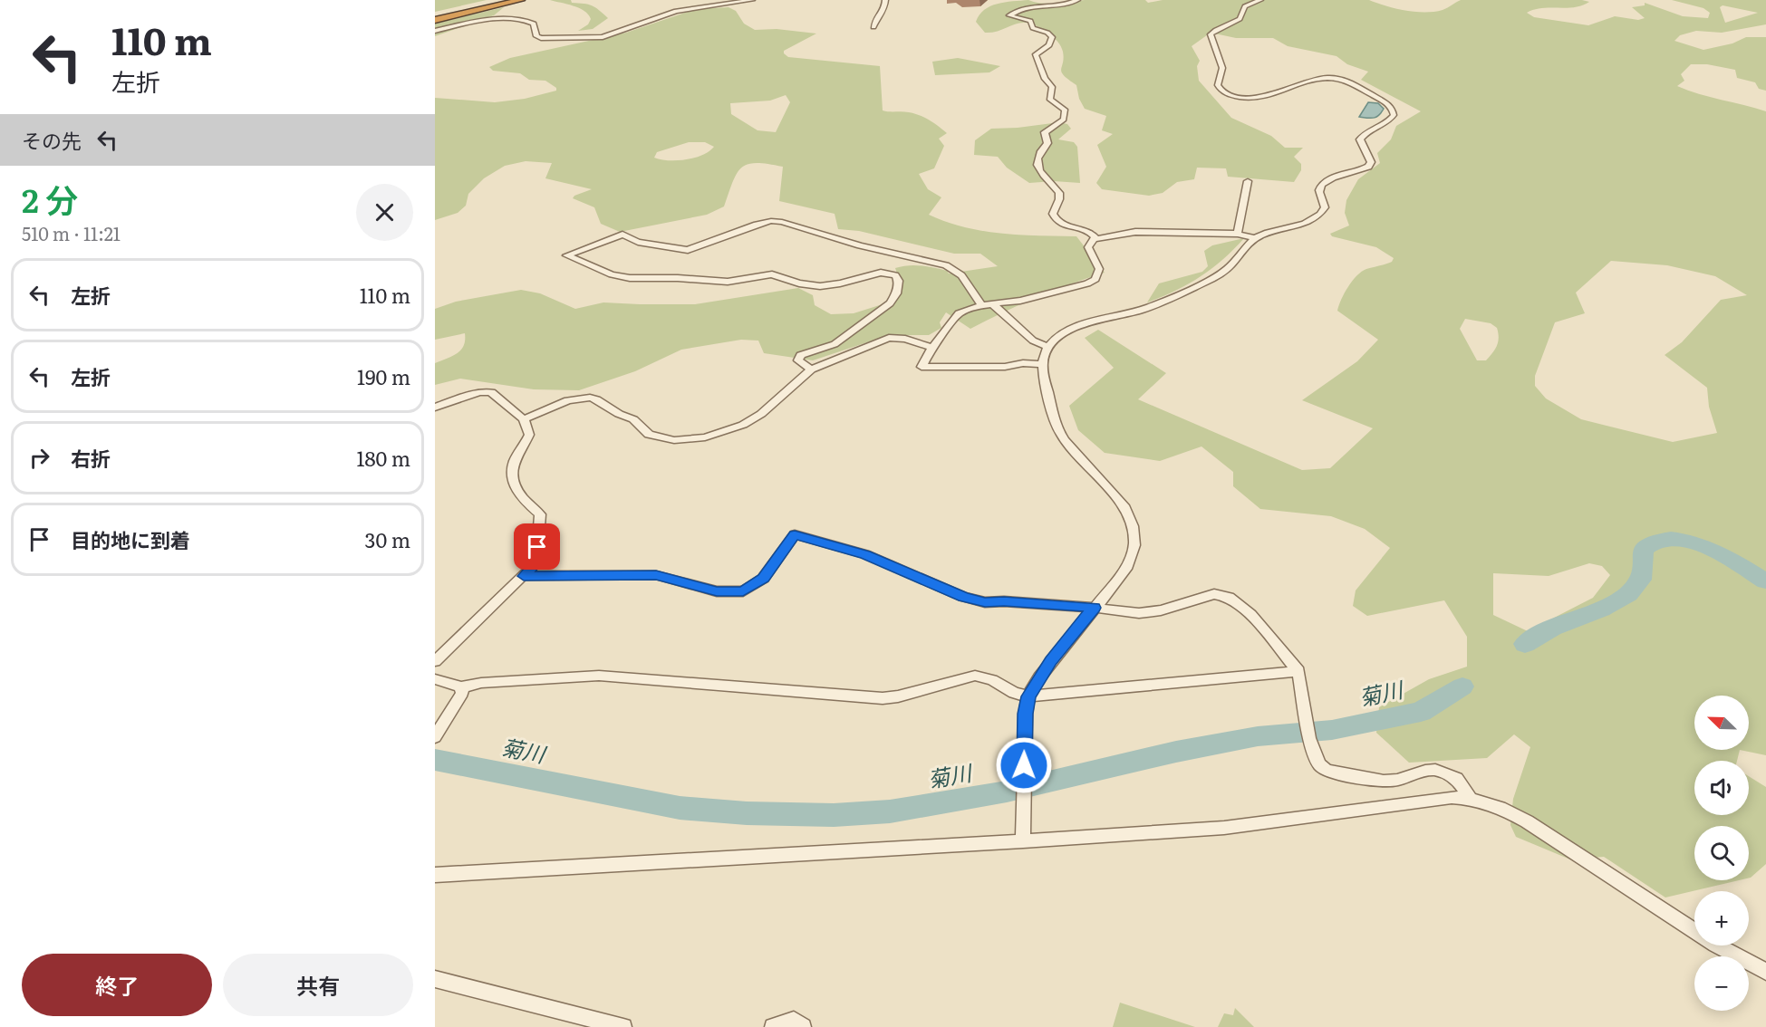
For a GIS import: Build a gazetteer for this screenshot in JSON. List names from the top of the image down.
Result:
{
  "water": ["菊川"],
  "north": "top left",
  "page": {
    "turn": ["110 m", "左折"],
    "then": "その先",
    "heading": ["2 分", "510 m · 11:21"],
    "list": [
      {
        "name": "左折",
        "value": "110 m"
      },
      {
        "name": "左折",
        "value": "190 m"
      },
      {
        "name": "右折",
        "value": "180 m"
      },
      {
        "name": "目的地に到着",
        "value": "30 m"
      }
    ],
    "map_buttons": ["+", "−"],
    "buttons": ["終了", "共有"]
  }
}
